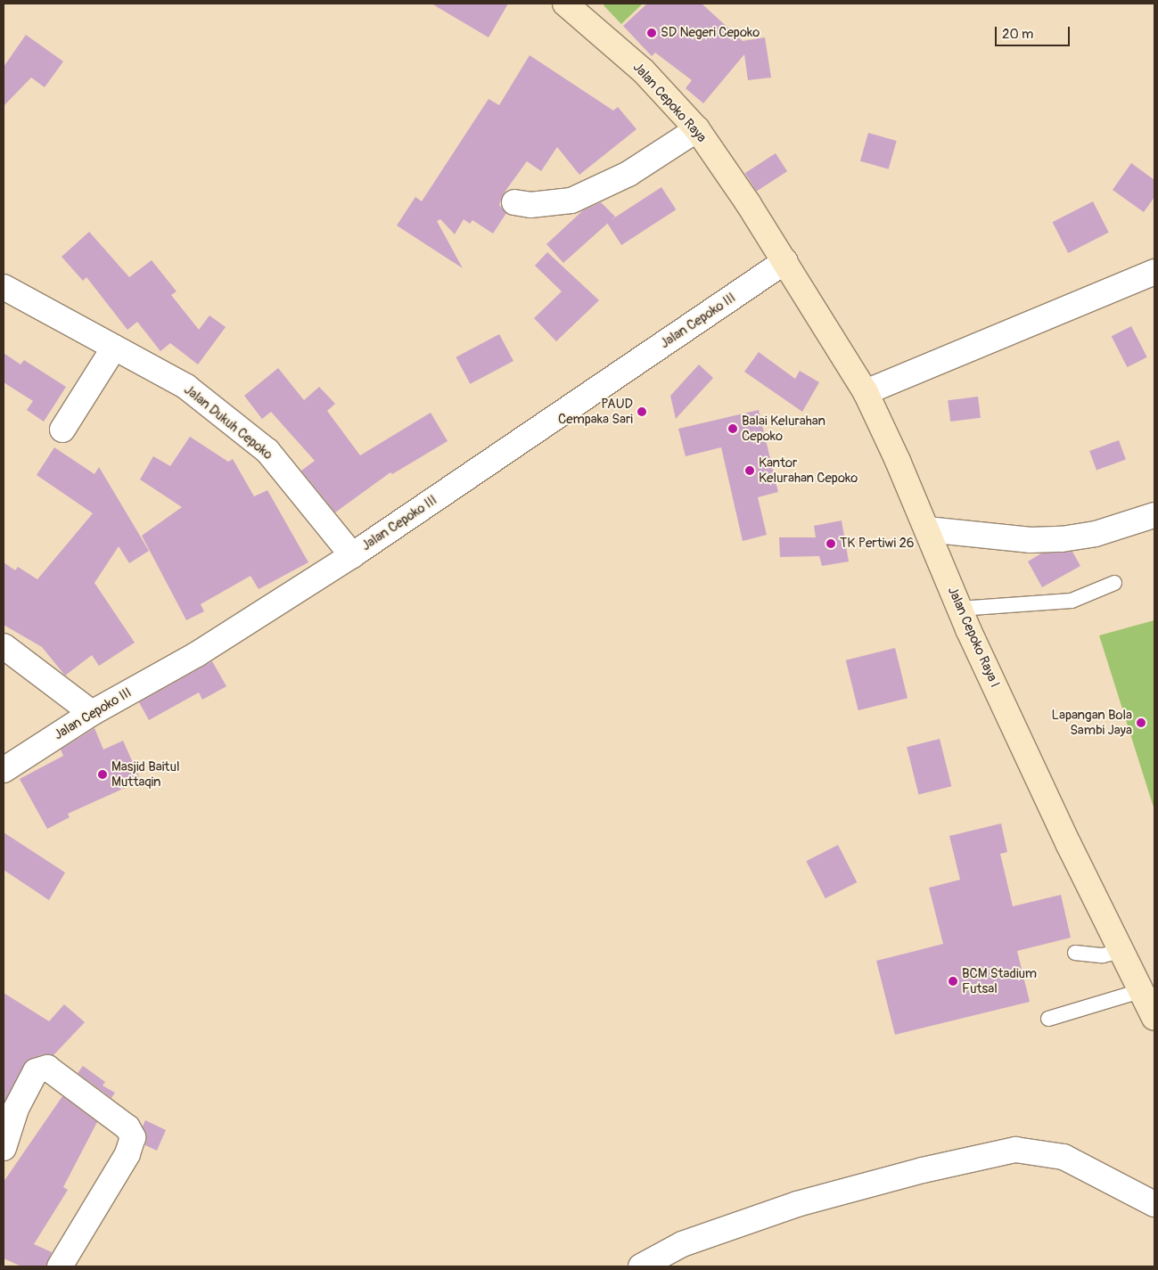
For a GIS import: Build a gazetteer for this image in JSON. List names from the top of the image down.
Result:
{
  "streets": {
    "main road": ["Jalan Cepoko Raya", "Jalan Cepoko Raya I"],
    "street": ["Jalan Cepoko III", "Jalan Dukuh Cepoko"]
  },
  "crossings": [
    ["Jalan Cepoko Raya", "Jalan Cepoko III"],
    ["Jalan Cepoko Raya", "Jalan Cepoko Raya I"],
    ["Jalan Cepoko III", "Jalan Dukuh Cepoko"],
    ["Jalan Cepoko III", "Jalan Cepoko Raya I"]
  ],
  "places": [
    "SD Negeri Cepoko",
    "PAUD Cempaka Sari",
    "Balai Kelurahan Cepoko",
    "Kantor Kelurahan Cepoko",
    "TK Pertiwi 26",
    "Lapangan Bola Sambi Jaya",
    "Masjid Baitul Muttaqin",
    "BCM Stadium Futsal"
  ],
  "scale_bar": "20 m"
}
